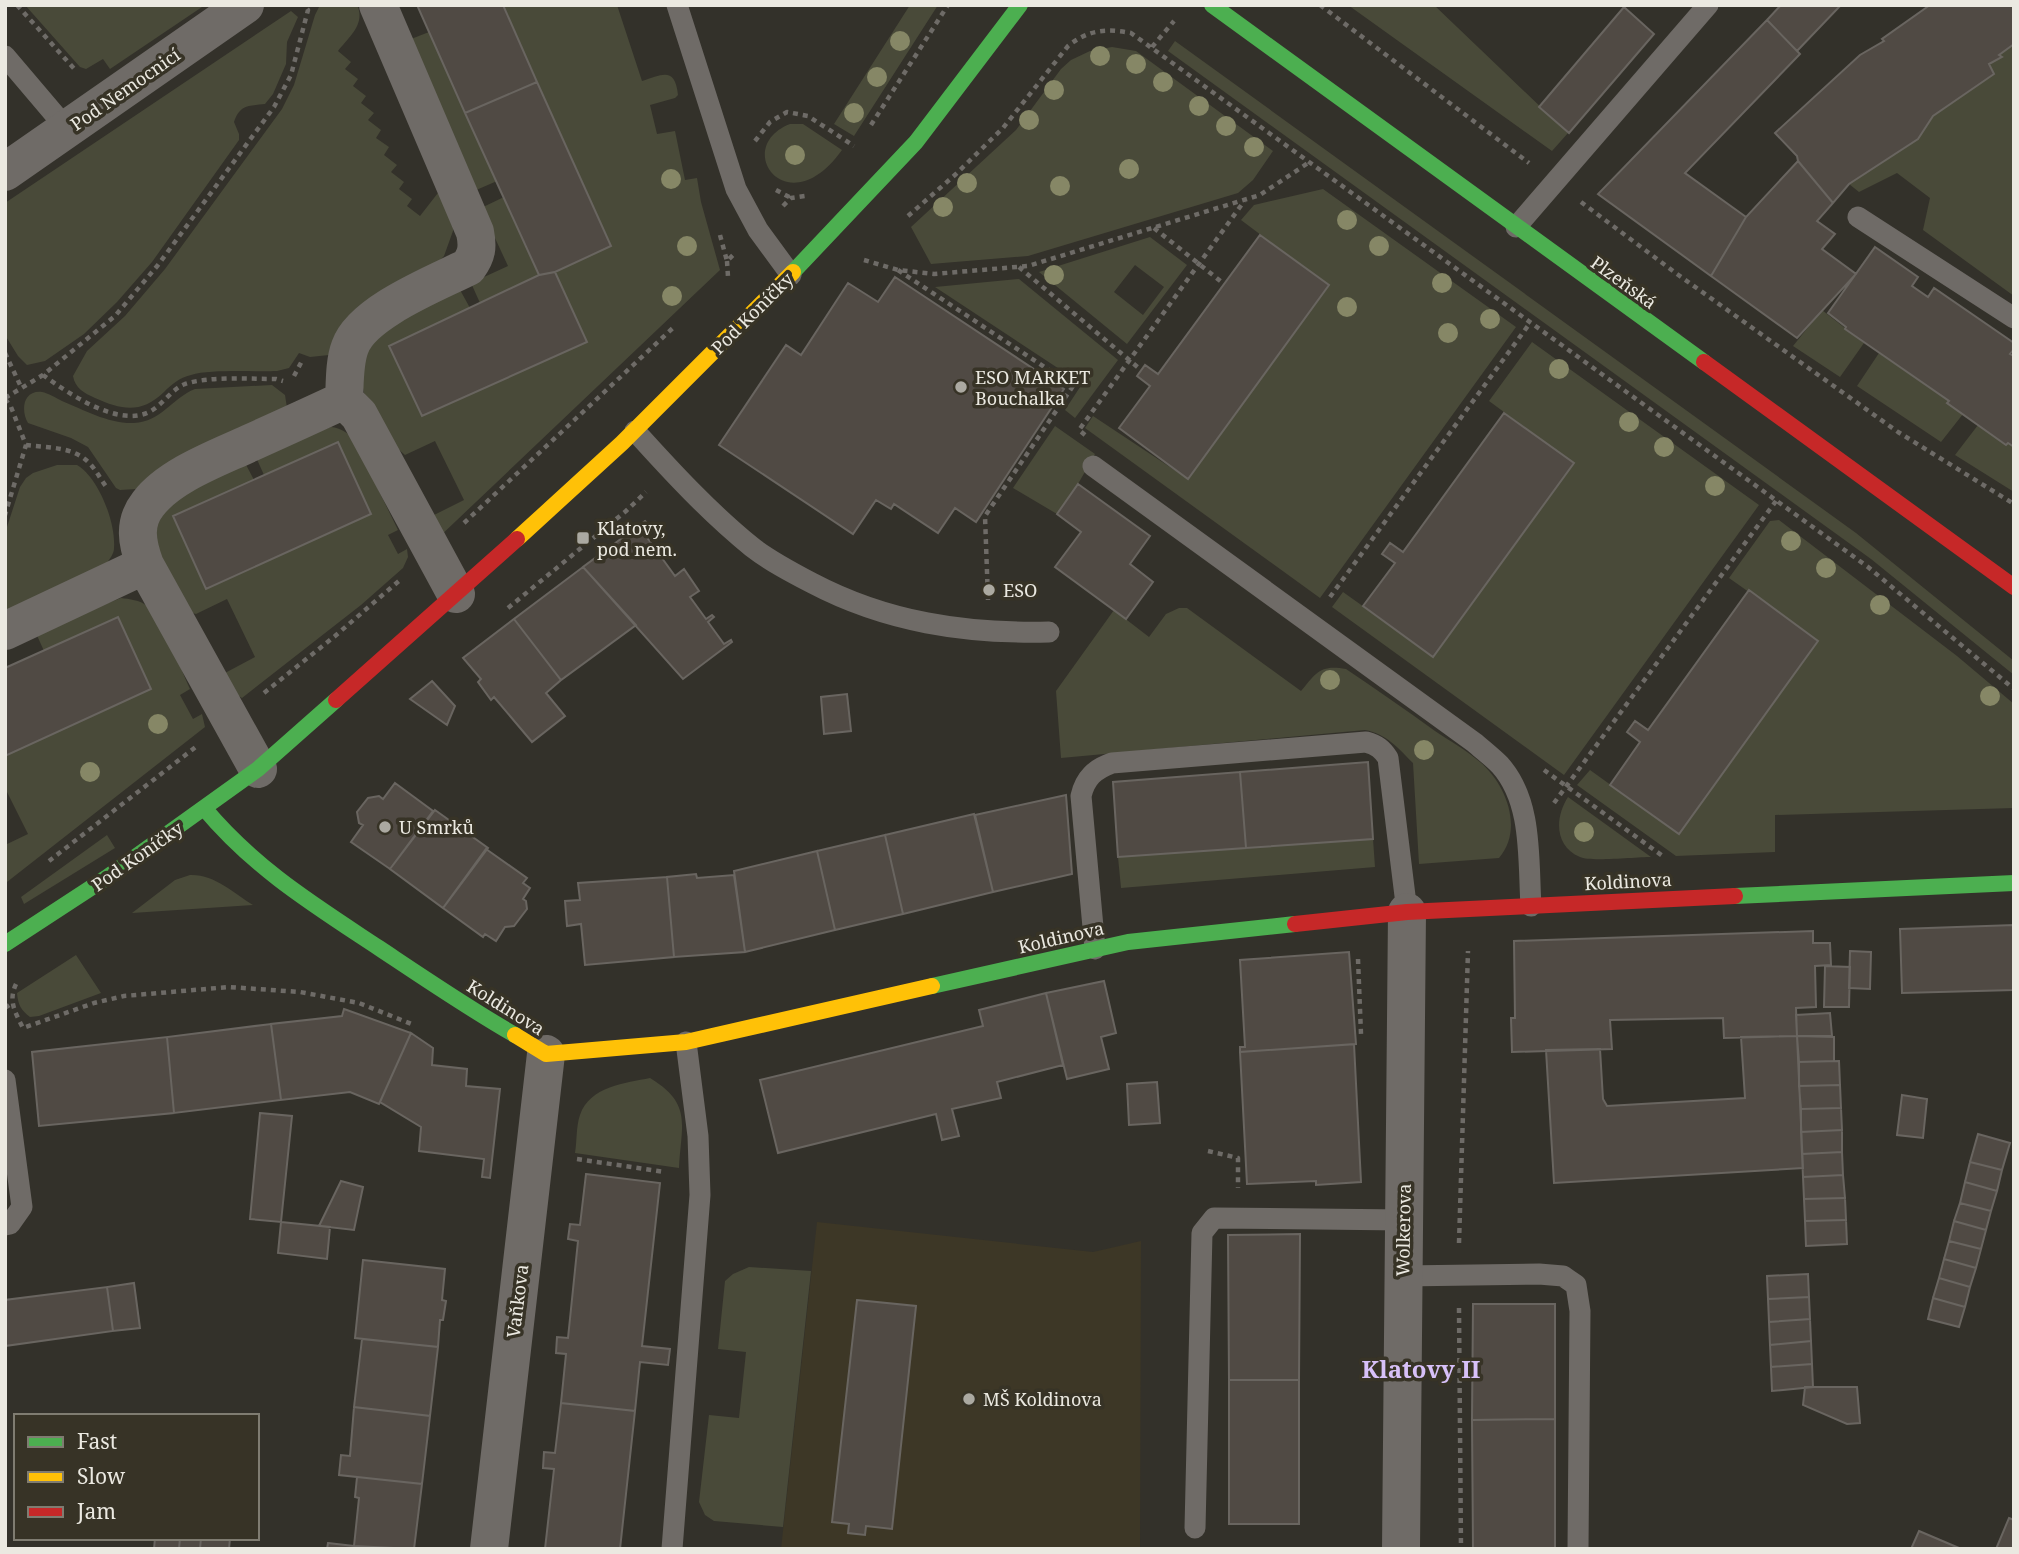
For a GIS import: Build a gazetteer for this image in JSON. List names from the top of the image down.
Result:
{
  "streets": {
    "street": [
      "Pod Nemocnicí",
      "Plzeňská",
      "Pod Koníčky",
      "Koldinova",
      "Wolkerova",
      "Vaňkova"
    ]
  },
  "crossings": [
    ["Pod Koníčky", "Koldinova"],
    ["Koldinova", "Wolkerova"],
    ["Koldinova", "Vaňkova"]
  ],
  "districts": ["Klatovy II"],
  "places": {
    "other": [
      "ESO MARKET Bouchalka",
      "ESO",
      "U Smrků",
      "MŠ Koldinova"
    ],
    "transit": ["Klatovy, pod nem."]
  },
  "legend": ["Fast", "Slow", "Jam"]
}
